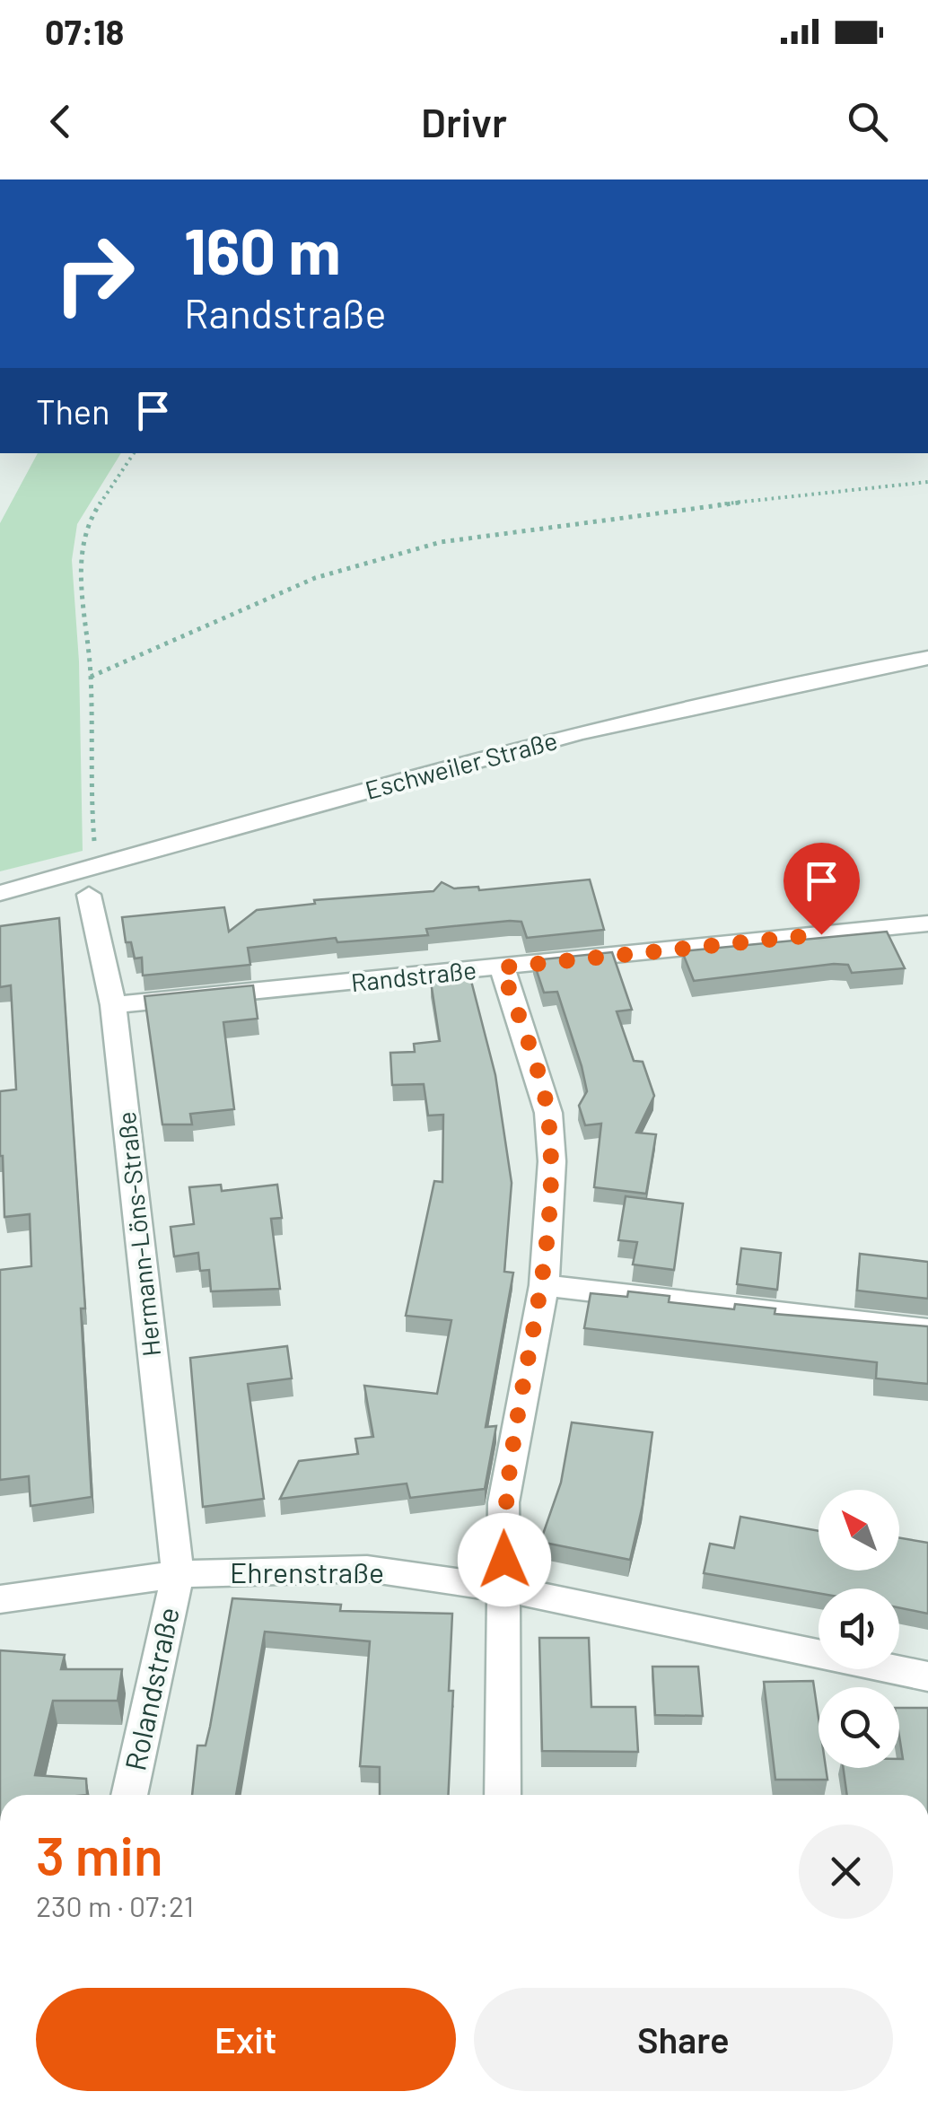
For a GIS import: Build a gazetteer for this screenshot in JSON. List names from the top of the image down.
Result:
{
  "streets": {
    "street": [
      "Eschweiler Straße",
      "Randstraße",
      "Hermann-Löns-Straße",
      "Ehrenstraße",
      "Rolandstraße"
    ]
  },
  "crossings": [
    ["Randstraße", "Hermann-Löns-Straße"],
    ["Hermann-Löns-Straße", "Ehrenstraße"],
    ["Hermann-Löns-Straße", "Rolandstraße"],
    ["Ehrenstraße", "Rolandstraße"]
  ],
  "north": "top left",
  "page": {
    "status": "07:18",
    "header": "Drivr",
    "turn": ["160 m", "Randstraße"],
    "then": "Then",
    "heading": ["3 min", "230 m · 07:21"],
    "buttons": ["Exit", "Share"]
  }
}
